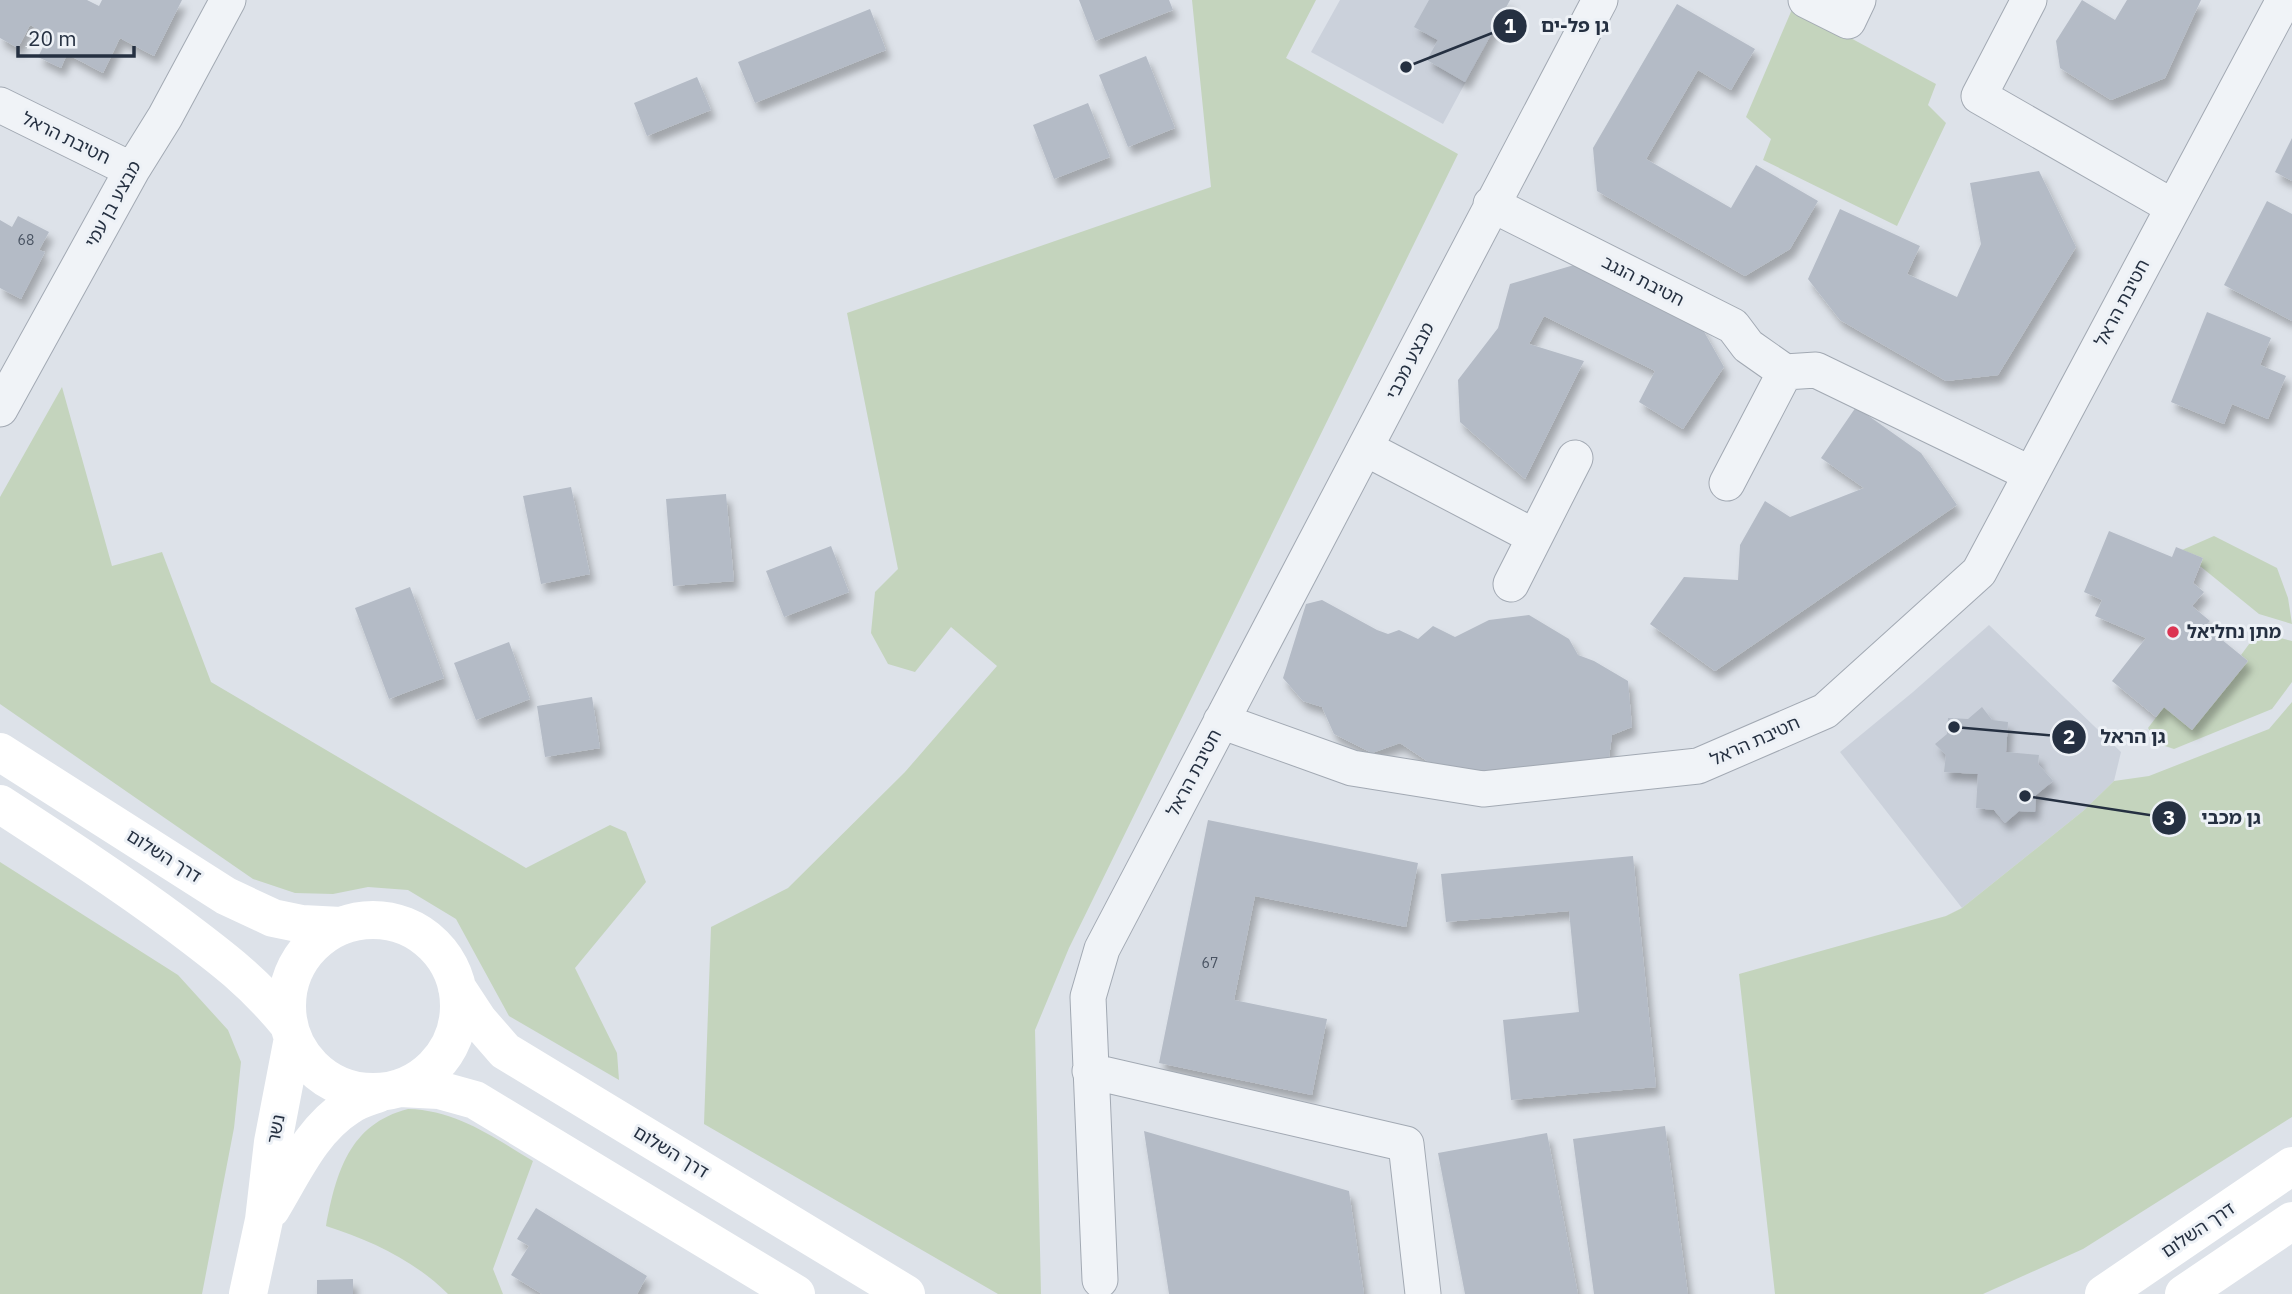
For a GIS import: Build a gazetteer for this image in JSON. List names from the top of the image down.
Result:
{
  "streets": {
    "street": [
      "חטיבת הראל",
      "מבצע בן עמי",
      "חטיבת הנגב",
      "מבצע מכבי",
      "דרך השלום",
      "נשר"
    ]
  },
  "crossings": [
    ["חטיבת הראל", "מבצע בן עמי"],
    ["חטיבת הראל", "מבצע מכבי"],
    ["חטיבת הנגב", "מבצע מכבי"],
    ["דרך השלום", "נשר"]
  ],
  "places": [
    "גן פל-ים",
    "מתן נחליאל",
    "גן הראל",
    "גן מכבי"
  ],
  "house_numbers": ["68", "67"],
  "scale_bar": "20 m"
}
